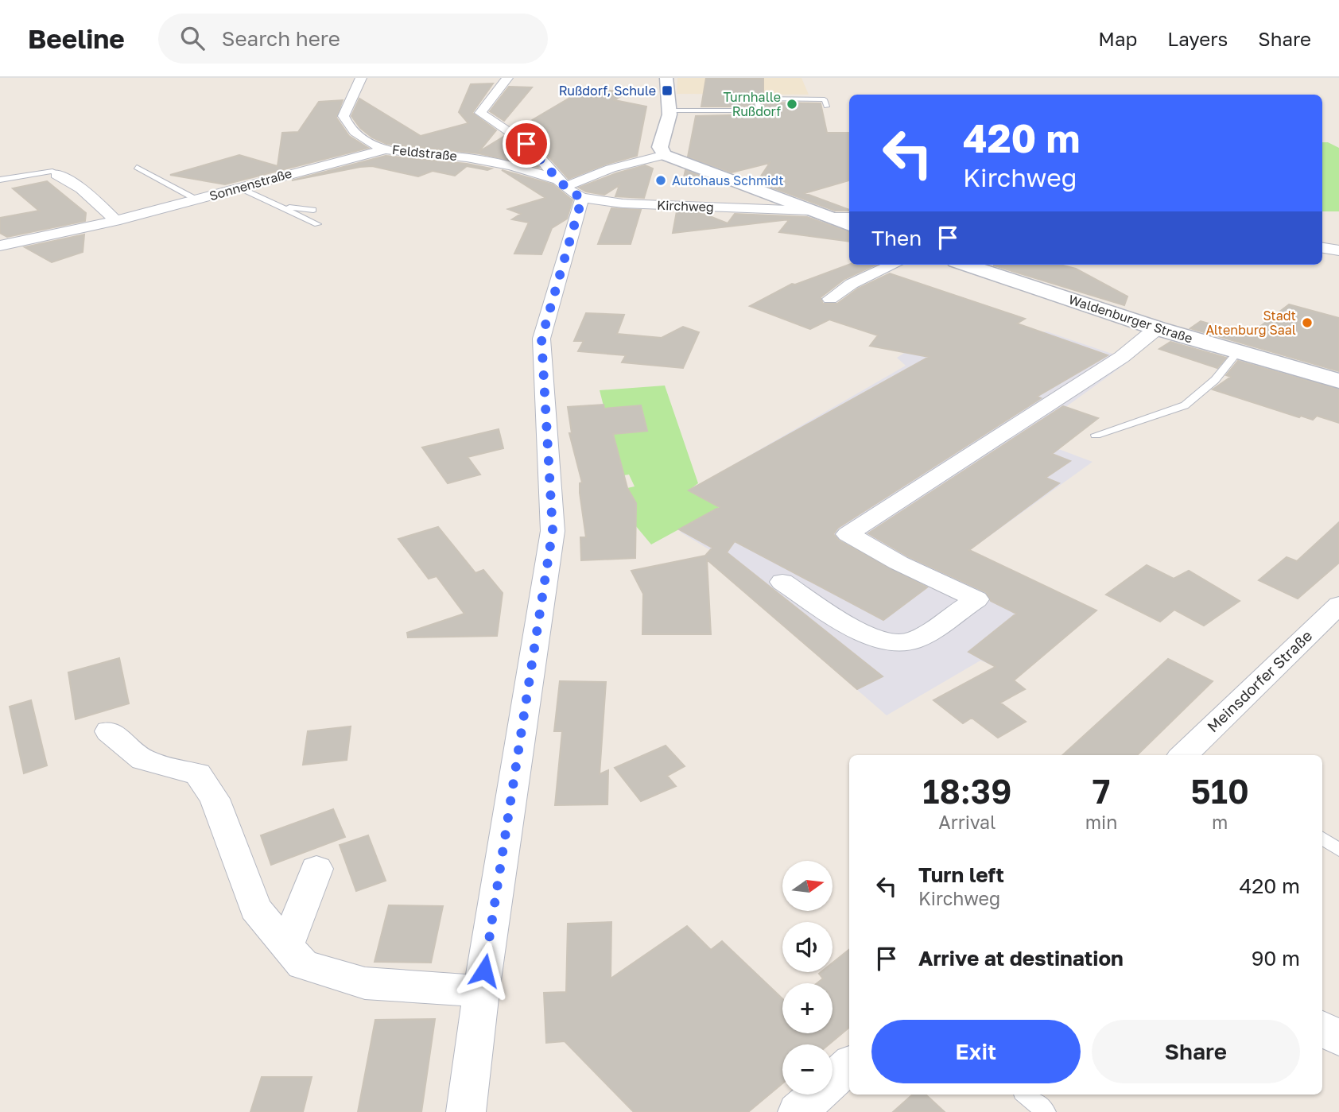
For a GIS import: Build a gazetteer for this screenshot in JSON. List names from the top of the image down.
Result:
{
  "streets": {
    "main road": ["Waldenburger Straße"],
    "street": [
      "Feldstraße",
      "Sonnenstraße",
      "Kirchweg",
      "Meinsdorfer Straße"
    ]
  },
  "crossings": [
    ["Feldstraße", "Sonnenstraße"],
    ["Feldstraße", "Kirchweg"]
  ],
  "places": {
    "transit": ["Rußdorf, Schule"],
    "other": ["Turnhalle Rußdorf", "Autohaus Schmidt", "Stadt Altenburg Saal"]
  },
  "north": "right",
  "page": {
    "header": "Beeline",
    "search": "Search here",
    "nav": ["Map", "Layers", "Share"],
    "turn": ["420 m", "Kirchweg"],
    "then": "Then",
    "eta": [
      "18:39",
      "Arrival",
      "7",
      "min",
      "510",
      "m"
    ],
    "list": [
      {
        "name": "Turn left",
        "note": "Kirchweg",
        "value": "420 m"
      },
      {
        "name": "Arrive at destination",
        "value": "90 m"
      }
    ],
    "map_buttons": ["+", "−"],
    "buttons": ["Exit", "Share"]
  }
}
